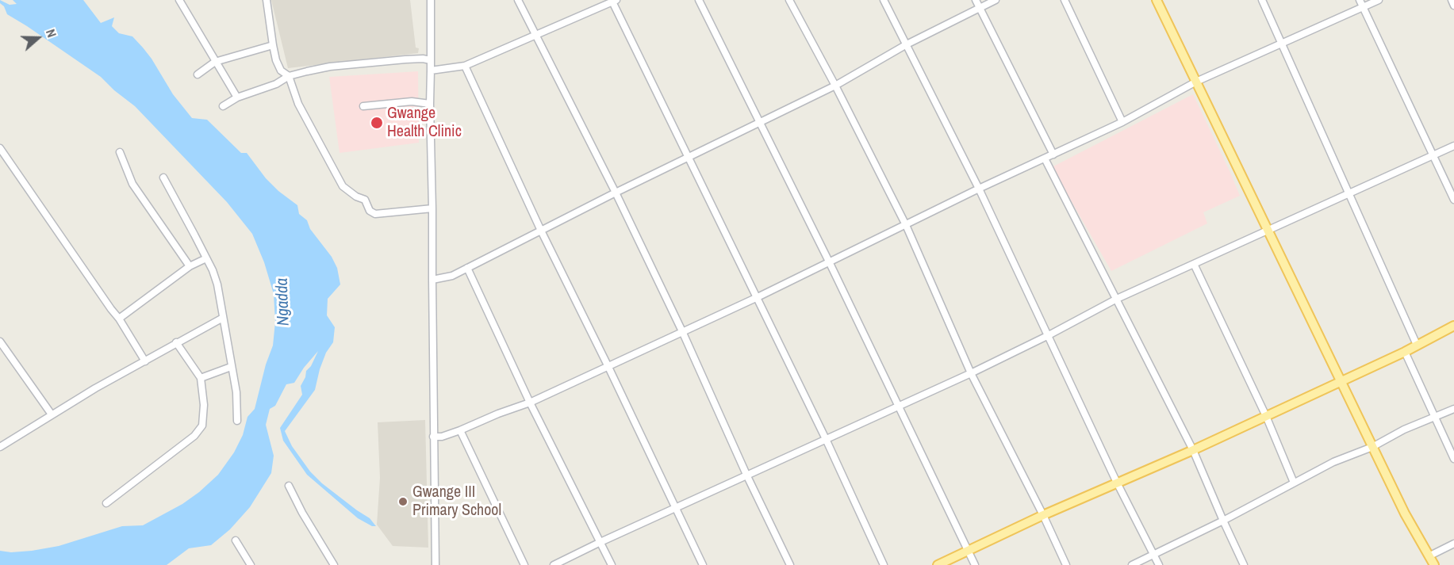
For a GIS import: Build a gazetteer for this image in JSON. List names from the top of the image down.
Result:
{
  "water": ["Ngadda"],
  "places": ["Gwange Health Clinic", "Gwange III Primary School"],
  "north": "right"
}
